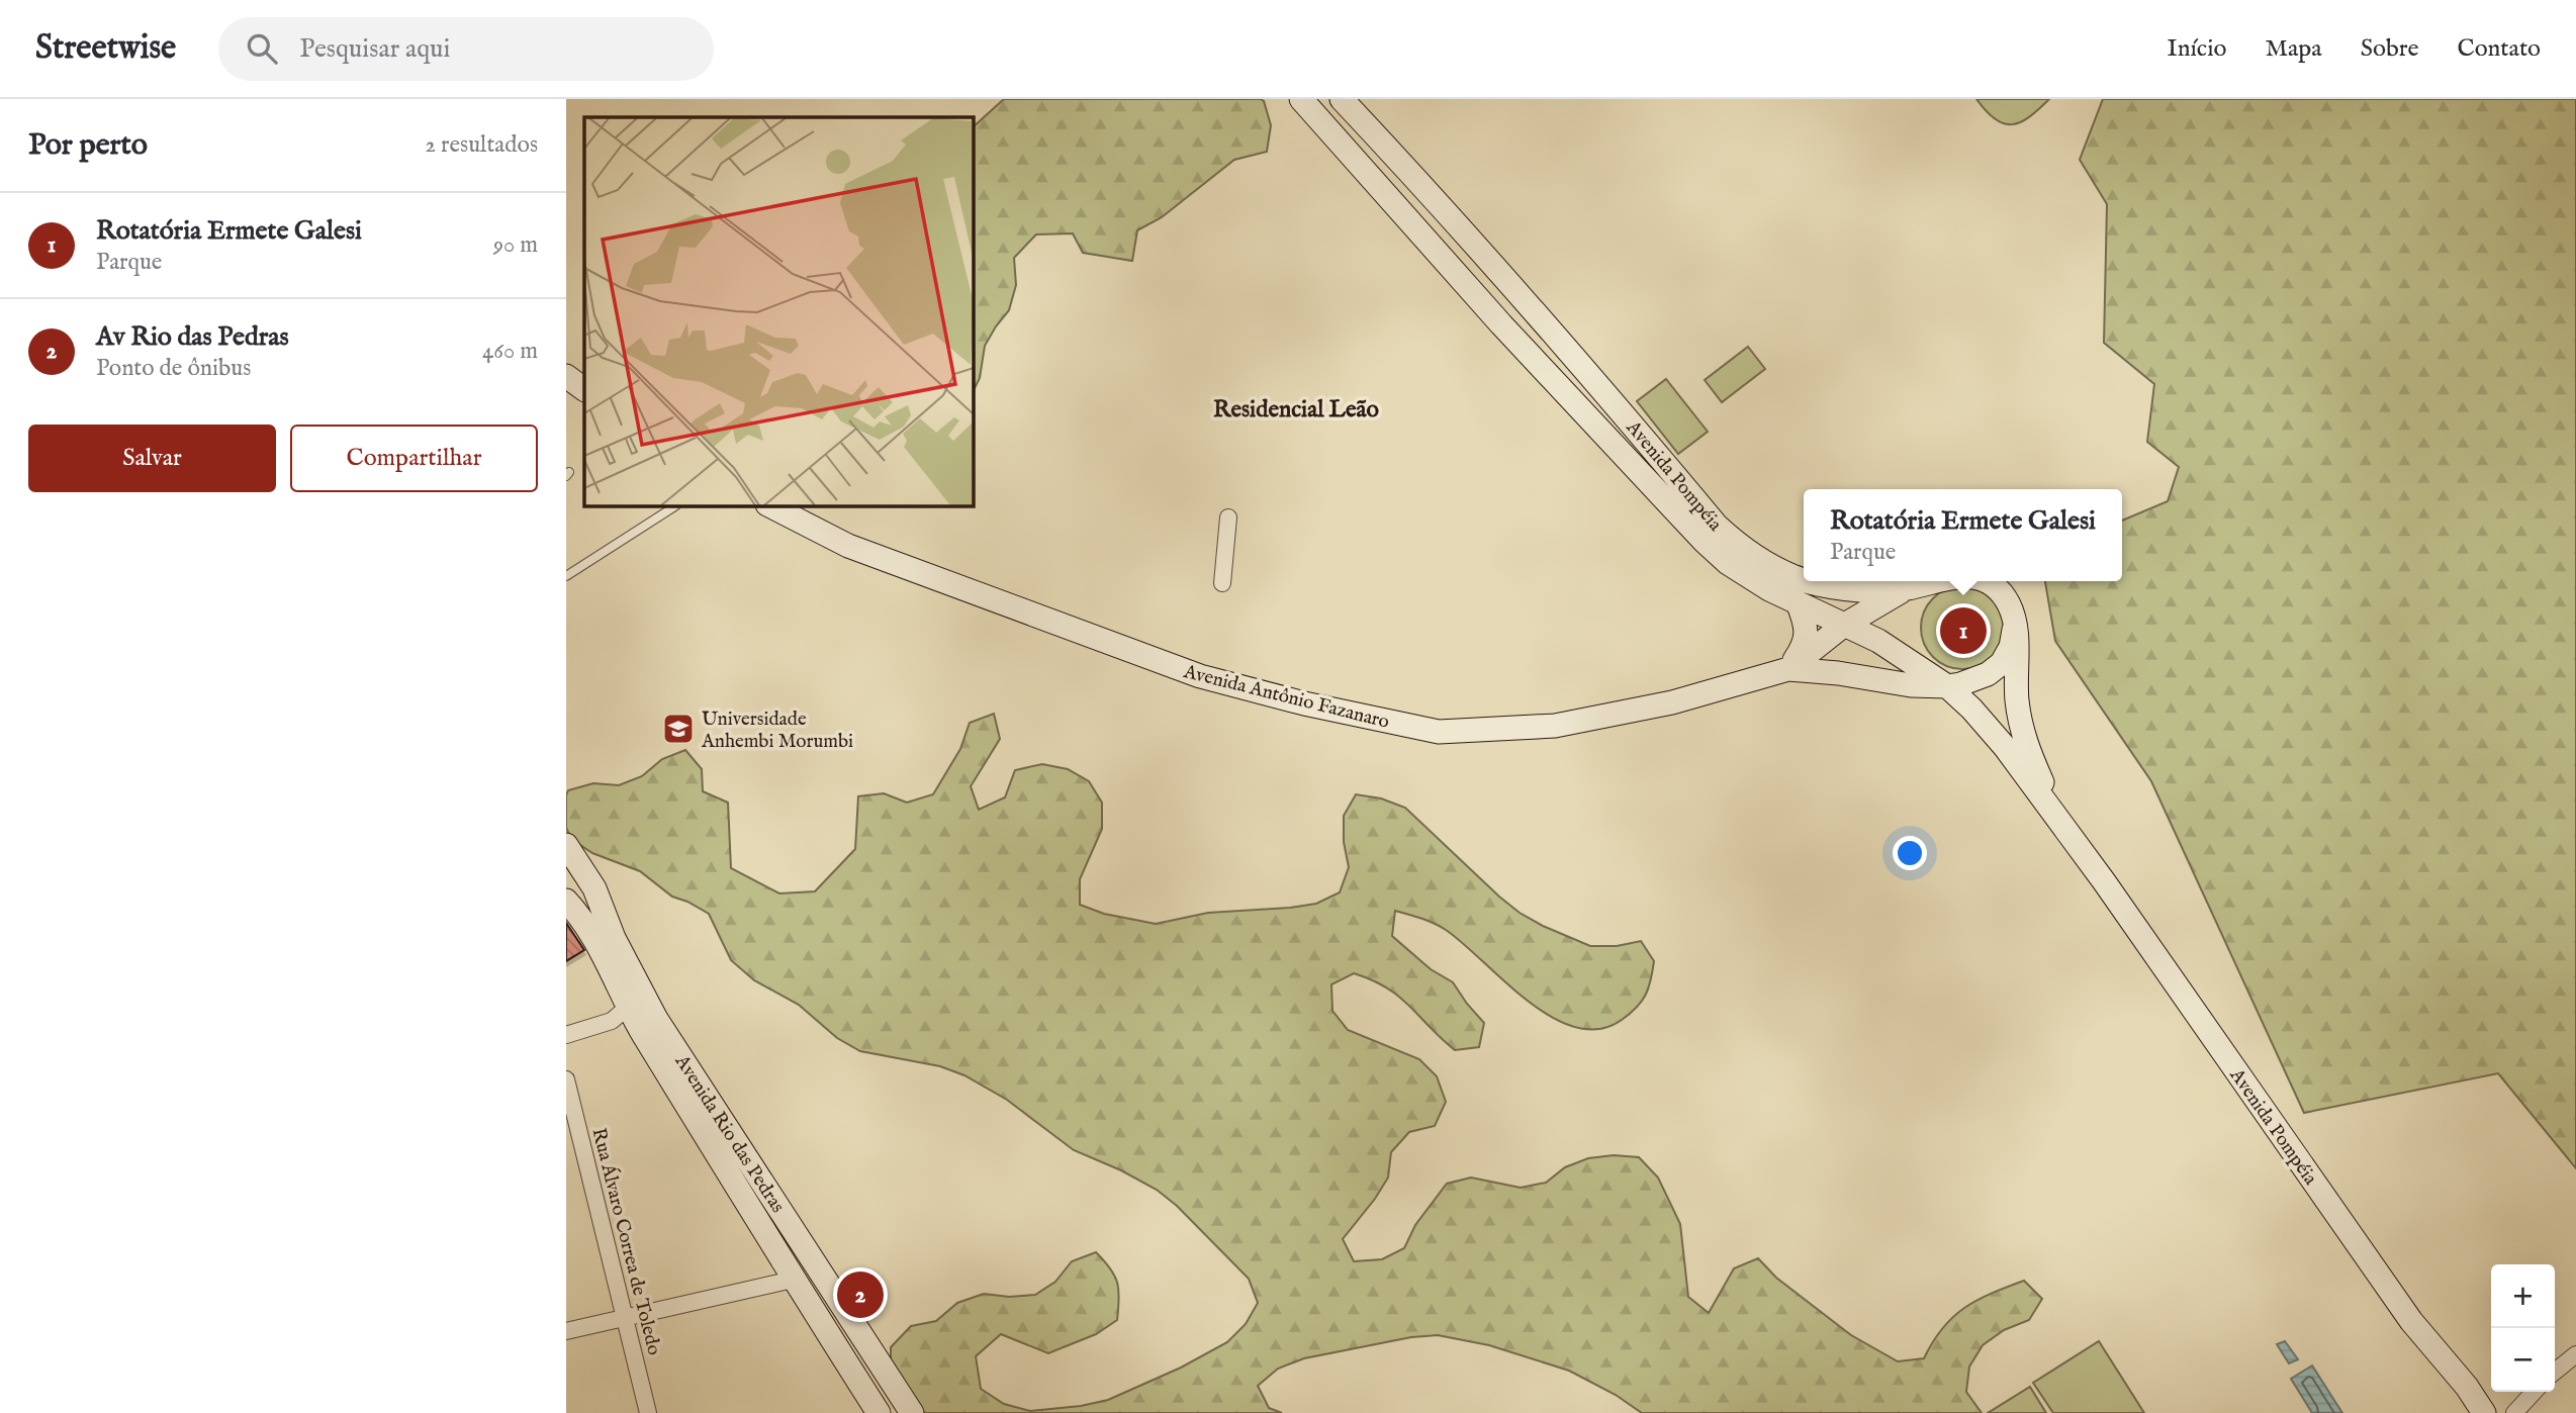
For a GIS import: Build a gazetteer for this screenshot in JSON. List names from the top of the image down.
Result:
{
  "streets": {
    "main road": ["Avenida Pompéia", "Avenida Antônio Fazanaro", "Avenida Rio das Pedras"],
    "street": ["Rua Álvaro Correa de Toledo"]
  },
  "crossings": [
    ["Avenida Pompéia", "Avenida Antônio Fazanaro"]
  ],
  "districts": ["Residencial Leão"],
  "places": {
    "school or university": ["Universidade Anhembi Morumbi"]
  },
  "page": {
    "header": "Streetwise",
    "search": "Pesquisar aqui",
    "nav": [
      "Início",
      "Mapa",
      "Sobre",
      "Contato"
    ],
    "heading": ["Por perto", "2 resultados"],
    "list": [
      {
        "mark": "1",
        "name": "Rotatória Ermete Galesi",
        "note": "Parque",
        "value": "90 m"
      },
      {
        "mark": "2",
        "name": "Av Rio das Pedras",
        "note": "Ponto de ônibus",
        "value": "460 m"
      }
    ],
    "buttons": ["Salvar", "Compartilhar"],
    "popup": ["Rotatória Ermete Galesi", "Parque"],
    "pins": ["1", "2"],
    "map_buttons": ["+", "−"]
  }
}
